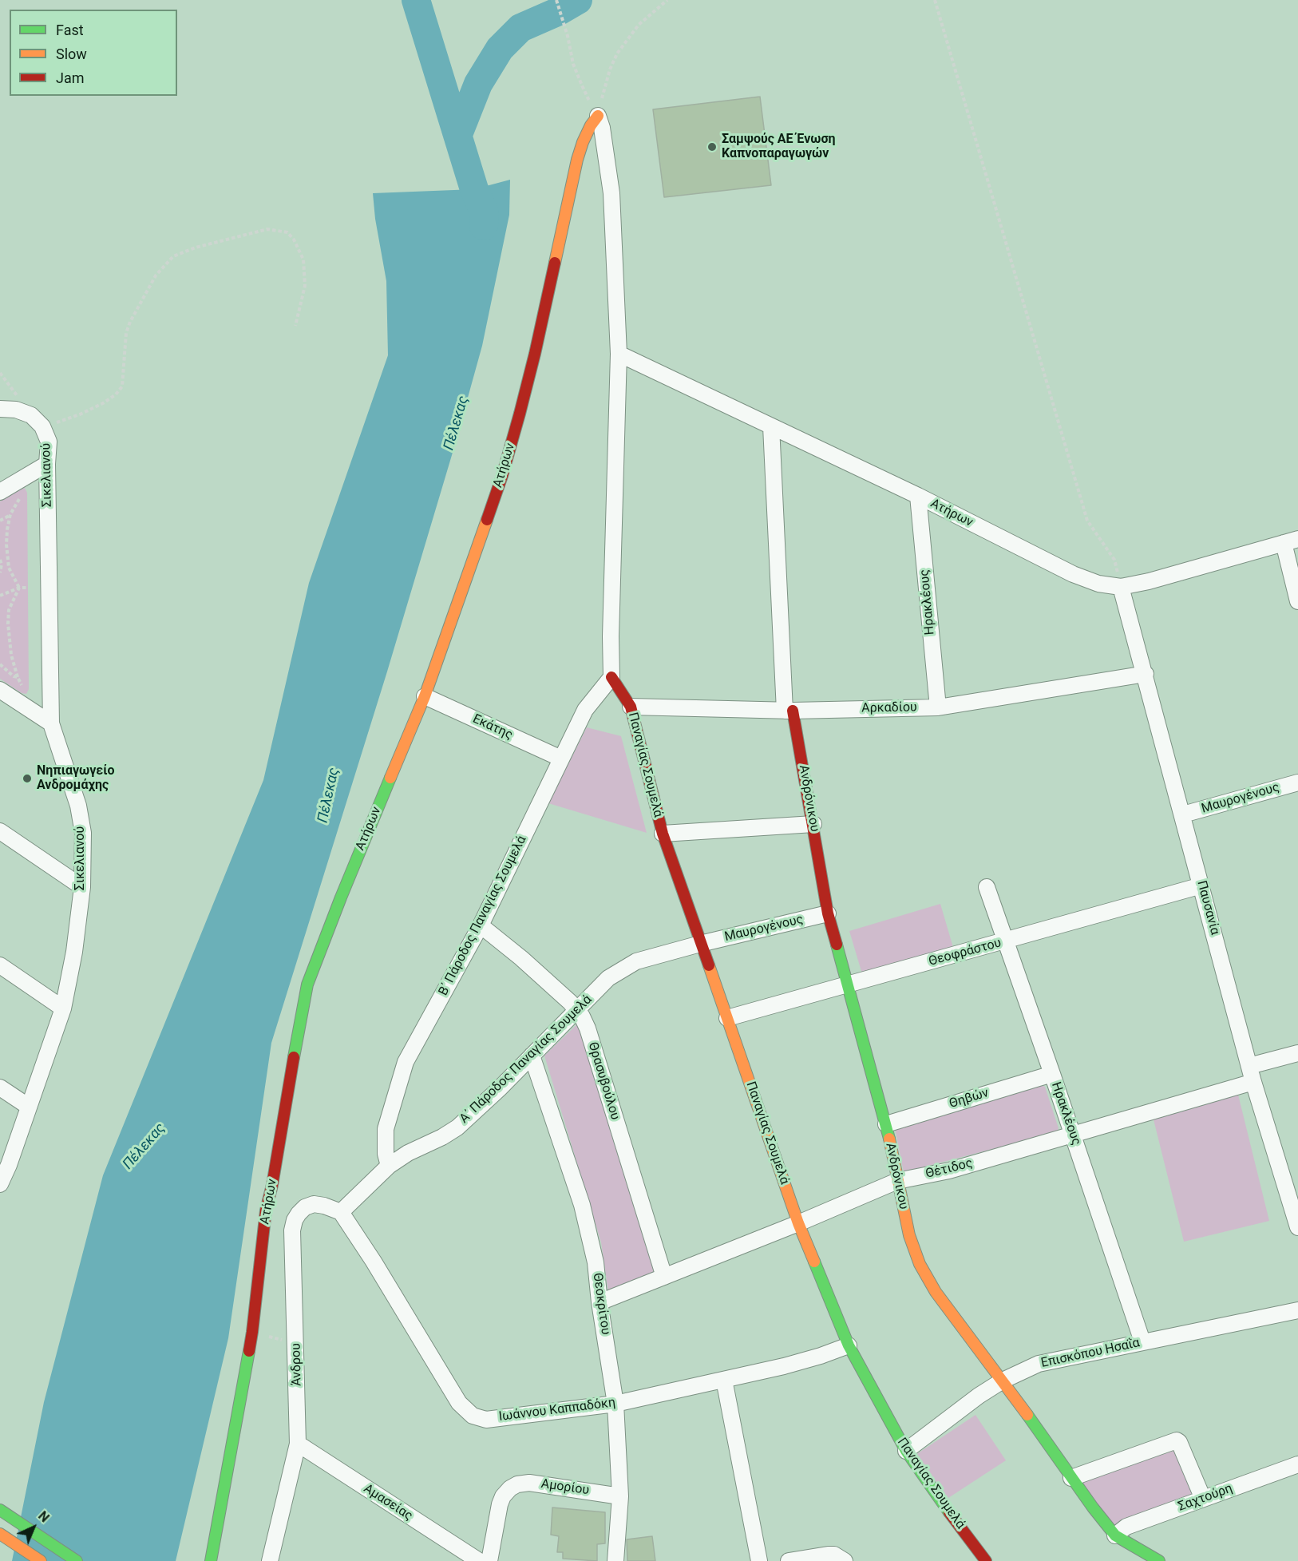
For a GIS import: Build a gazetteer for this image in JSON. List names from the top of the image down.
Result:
{
  "streets": {
    "street": [
      "Ατήρων",
      "Σικελιανού",
      "Ηρακλέους",
      "Αρκαδίου",
      "Εκάτης",
      "Παναγίας Σουμελά",
      "Ανδρόνικου",
      "Μαυρογένους",
      "Παυσανία",
      "Β΄ Πάροδος Παναγίας Σουμελά",
      "Θεοφράστου",
      "Α΄ Πάροδος Παναγίας Σουμελά",
      "Θρασυβούλου",
      "Θηβών",
      "Θέτιδος",
      "Θεοκρίτου",
      "Επισκόπου Ησαΐα",
      "Άνδρου",
      "Ιωάννου Καππαδόκη",
      "Αμορίου",
      "Σαχτούρη",
      "Αμασείας"
    ]
  },
  "crossings": [
    ["Ατήρων", "Ηρακλέους"],
    ["Ατήρων", "Εκάτης"],
    ["Ατήρων", "Ανδρόνικου"],
    ["Ατήρων", "Παυσανία"],
    ["Ηρακλέους", "Αρκαδίου"],
    ["Ηρακλέους", "Θεοφράστου"],
    ["Ηρακλέους", "Θηβών"],
    ["Ηρακλέους", "Θέτιδος"],
    ["Ηρακλέους", "Επισκόπου Ησαΐα"],
    ["Αρκαδίου", "Παναγίας Σουμελά"],
    ["Αρκαδίου", "Ανδρόνικου"],
    ["Αρκαδίου", "Παυσανία"],
    ["Εκάτης", "Β΄ Πάροδος Παναγίας Σουμελά"],
    ["Παναγίας Σουμελά", "Μαυρογένους"],
    ["Παναγίας Σουμελά", "Β΄ Πάροδος Παναγίας Σουμελά"],
    ["Παναγίας Σουμελά", "Θεοφράστου"],
    ["Παναγίας Σουμελά", "Α΄ Πάροδος Παναγίας Σουμελά"],
    ["Παναγίας Σουμελά", "Θέτιδος"],
    ["Παναγίας Σουμελά", "Επισκόπου Ησαΐα"],
    ["Παναγίας Σουμελά", "Ιωάννου Καππαδόκη"],
    ["Ανδρόνικου", "Μαυρογένους"],
    ["Ανδρόνικου", "Θεοφράστου"],
    ["Ανδρόνικου", "Θηβών"],
    ["Ανδρόνικου", "Θέτιδος"],
    ["Ανδρόνικου", "Επισκόπου Ησαΐα"],
    ["Ανδρόνικου", "Σαχτούρη"],
    ["Μαυρογένους", "Παυσανία"],
    ["Μαυρογένους", "Α΄ Πάροδος Παναγίας Σουμελά"],
    ["Παυσανία", "Θεοφράστου"],
    ["Παυσανία", "Θέτιδος"],
    ["Β΄ Πάροδος Παναγίας Σουμελά", "Α΄ Πάροδος Παναγίας Σουμελά"],
    ["Β΄ Πάροδος Παναγίας Σουμελά", "Θρασυβούλου"],
    ["Α΄ Πάροδος Παναγίας Σουμελά", "Θρασυβούλου"],
    ["Α΄ Πάροδος Παναγίας Σουμελά", "Θεοκρίτου"],
    ["Α΄ Πάροδος Παναγίας Σουμελά", "Άνδρου"],
    ["Α΄ Πάροδος Παναγίας Σουμελά", "Ιωάννου Καππαδόκη"],
    ["Θρασυβούλου", "Θέτιδος"],
    ["Θέτιδος", "Θεοκρίτου"],
    ["Θεοκρίτου", "Ιωάννου Καππαδόκη"],
    ["Θεοκρίτου", "Αμορίου"],
    ["Άνδρου", "Ιωάννου Καππαδόκη"],
    ["Άνδρου", "Αμασείας"]
  ],
  "water": ["Πέλεκας"],
  "places": ["Σαμψούς ΑΕ Ένωση Καπνοπαραγωγών", "Νηπιαγωγείο Ανδρομάχης"],
  "legend": ["Fast", "Slow", "Jam"],
  "north": "top right"
}
